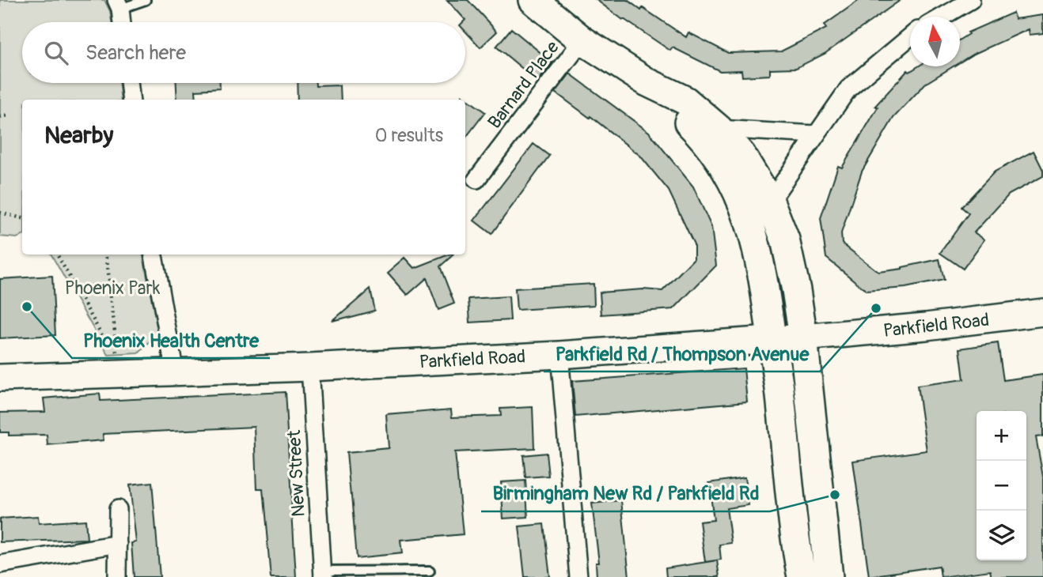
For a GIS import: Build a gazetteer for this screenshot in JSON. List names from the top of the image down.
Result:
{
  "streets": {
    "main road": ["Parkfield Road"],
    "street": ["Barnard Place", "New Street"]
  },
  "crossings": [
    ["Parkfield Road", "New Street"]
  ],
  "parks": ["Phoenix Park"],
  "places": ["Phoenix Health Centre", "Parkfield Rd / Thompson Avenue", "Birmingham New Rd / Parkfield Rd"],
  "north": "top",
  "page": {
    "search": "Search here",
    "heading": ["Nearby", "0 results"],
    "map_buttons": ["+", "−"]
  }
}
